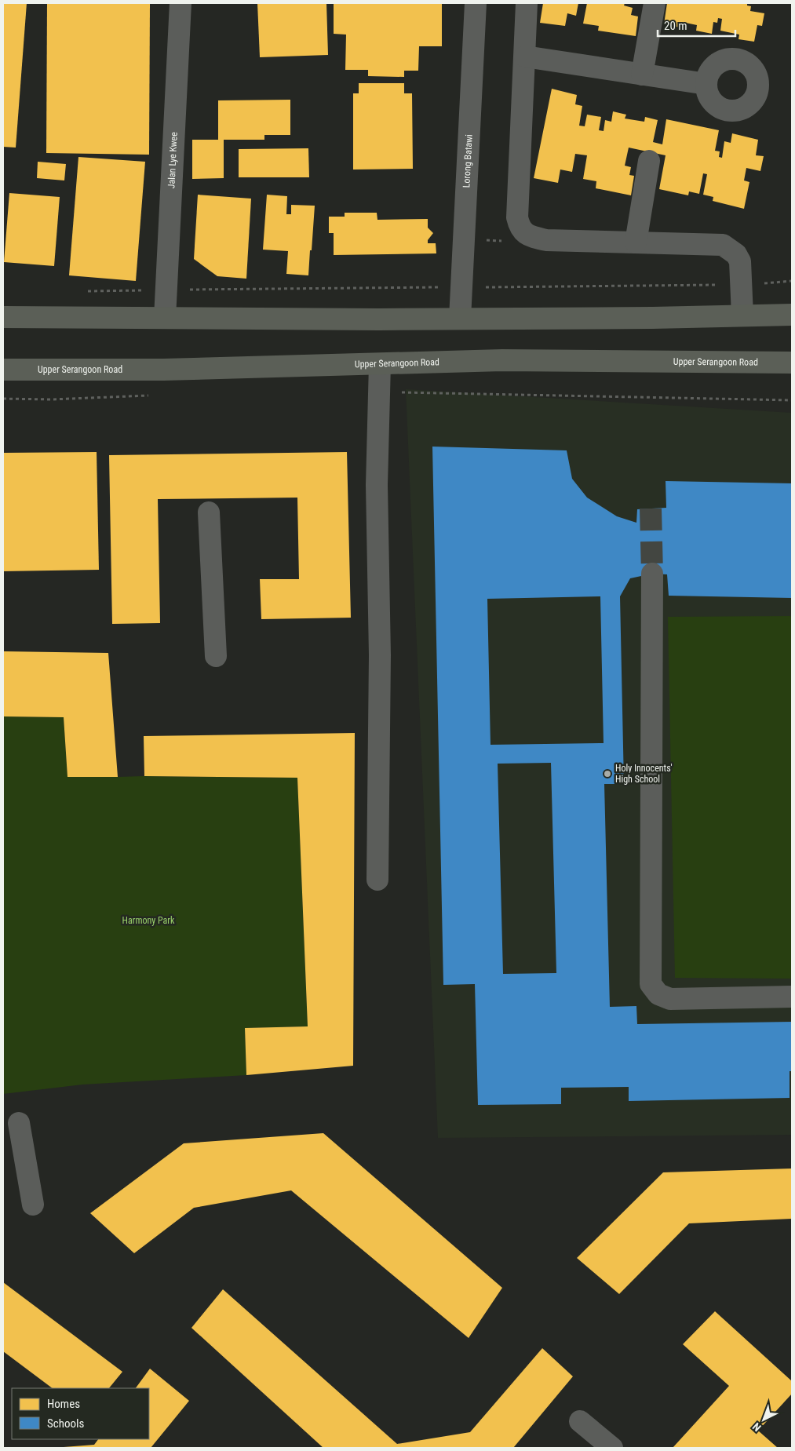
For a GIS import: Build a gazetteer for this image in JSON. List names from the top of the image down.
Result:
{
  "streets": {
    "main road": ["Upper Serangoon Road"],
    "street": ["Jalan Lye Kwee", "Lorong Batawi"]
  },
  "parks": ["Harmony Park"],
  "places": ["Holy Innocents' High School"],
  "legend": ["Homes", "Schools"],
  "scale_bar": "20 m",
  "north": "bottom left"
}
